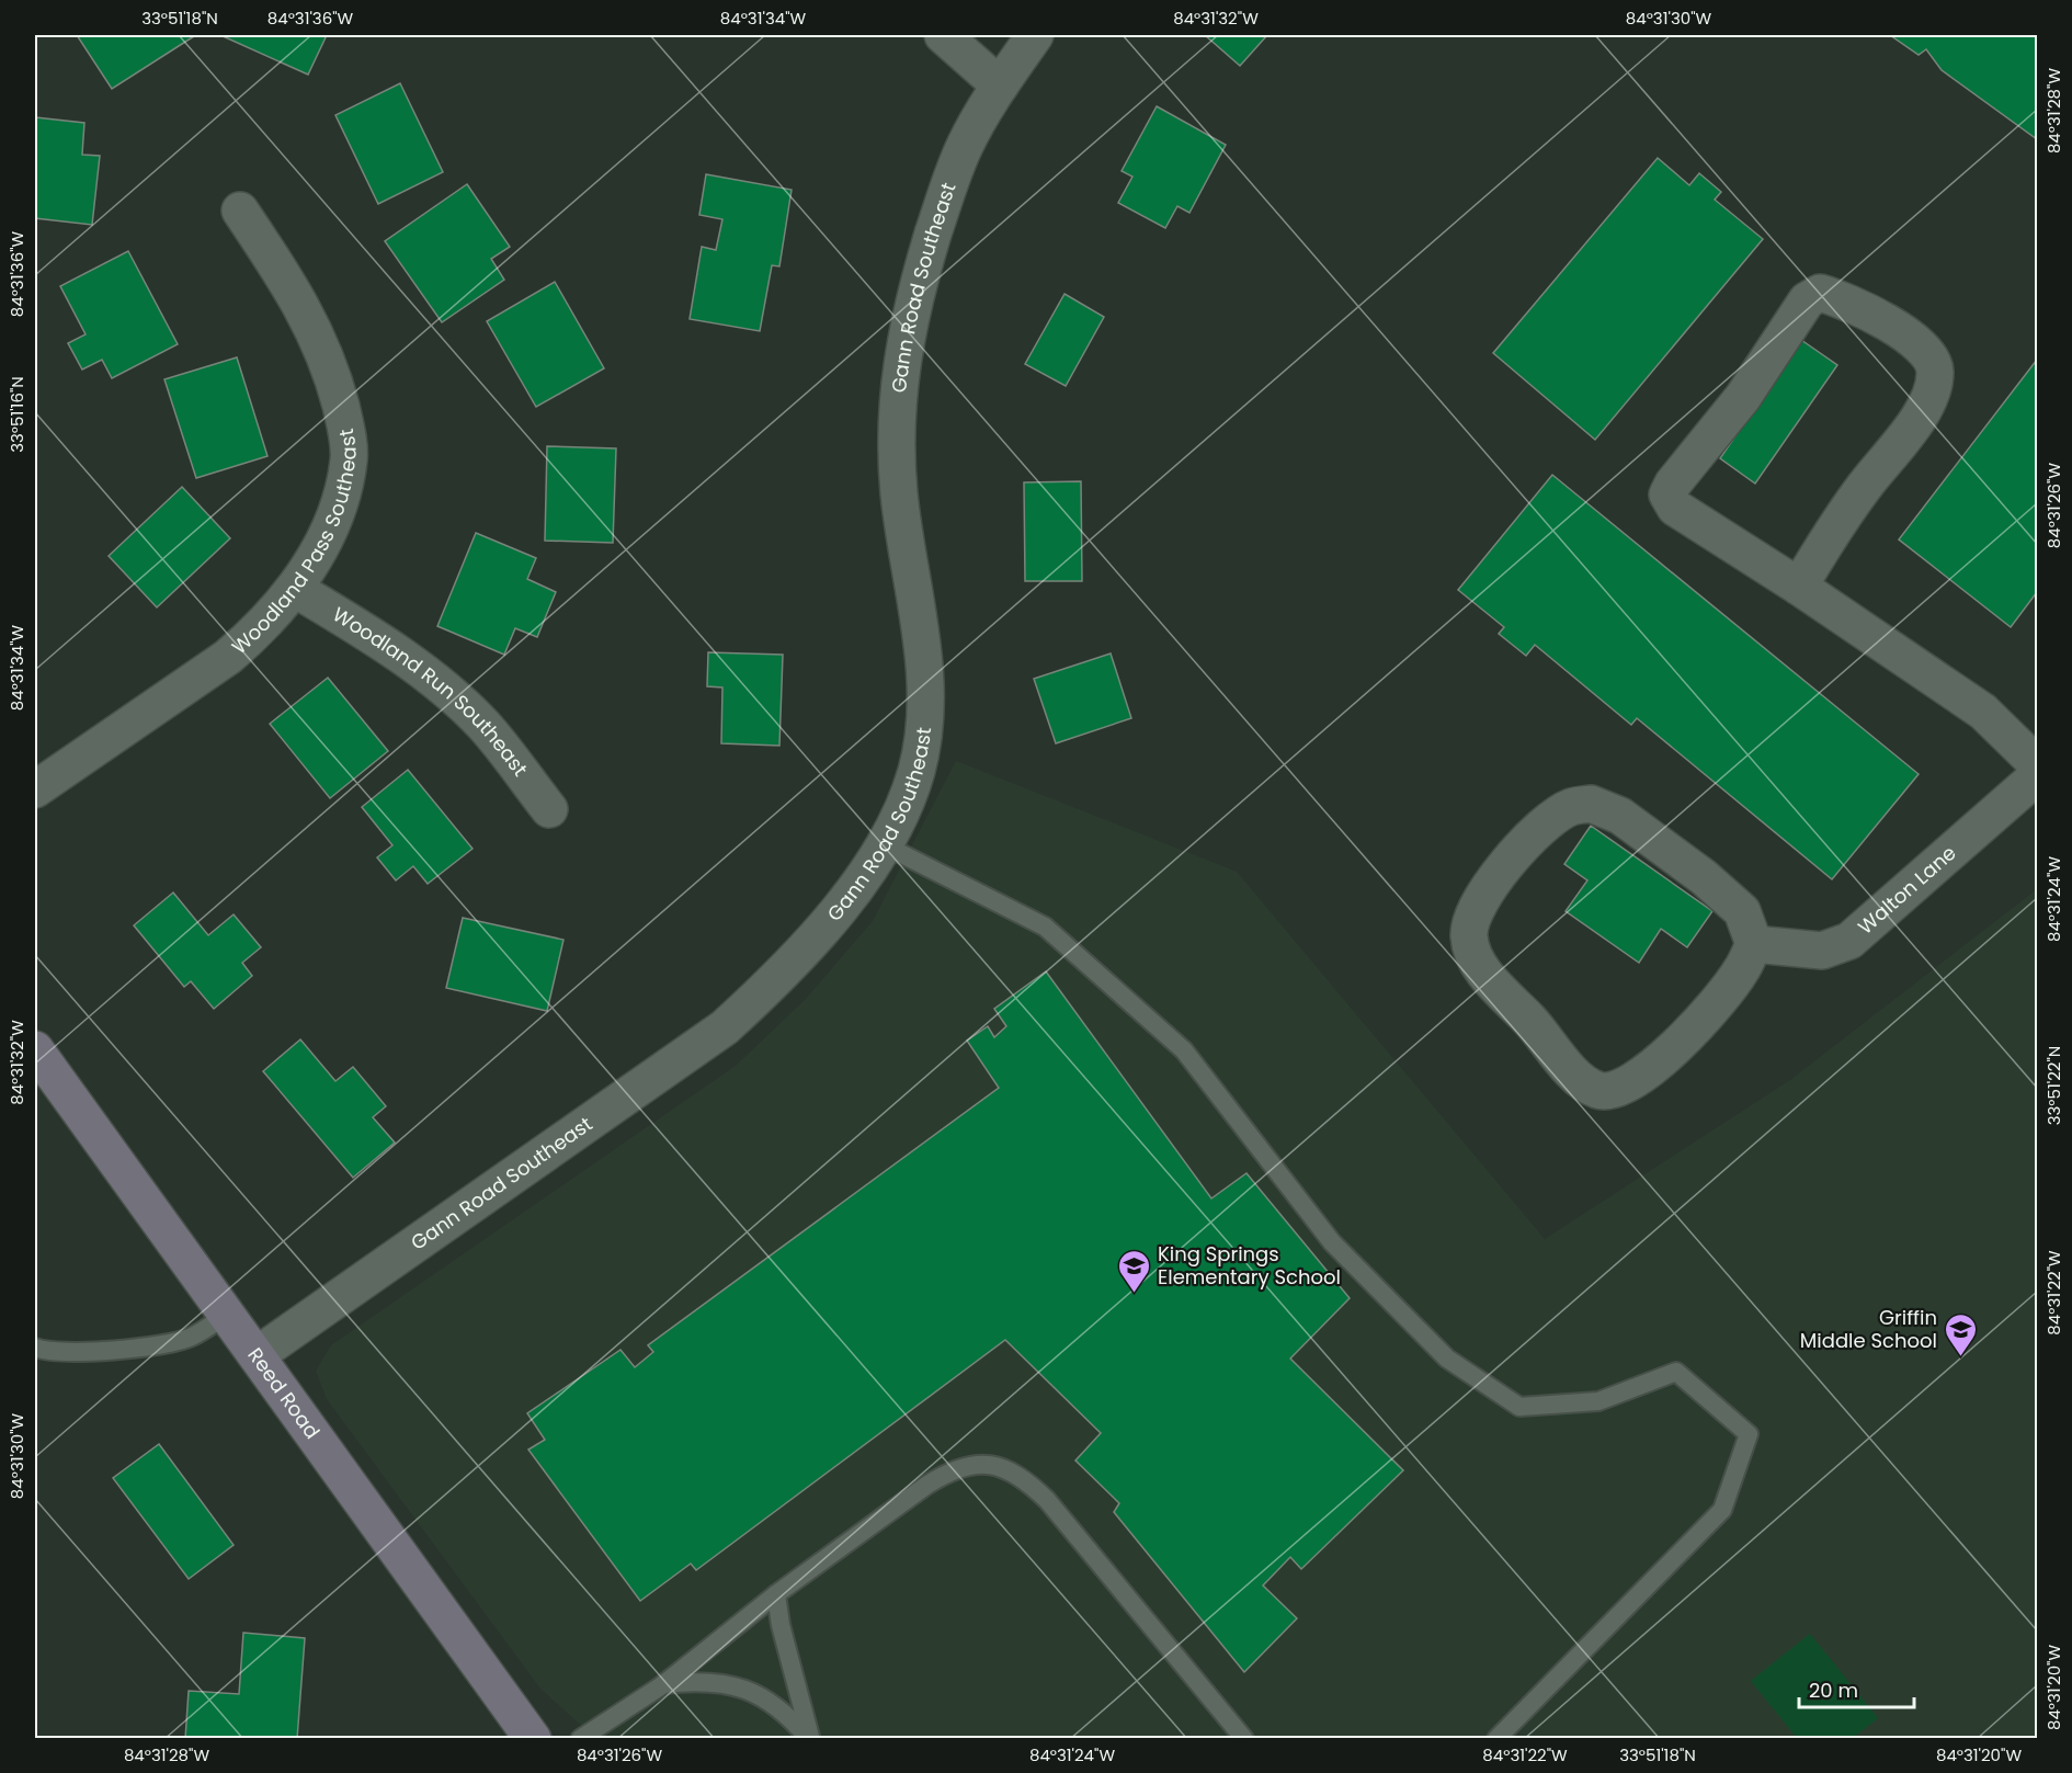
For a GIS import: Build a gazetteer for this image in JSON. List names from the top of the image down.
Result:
{
  "streets": {
    "street": [
      "Gann Road Southeast",
      "Woodland Pass Southeast",
      "Woodland Run Southeast",
      "Walton Lane",
      "Reed Road"
    ]
  },
  "crossings": [
    ["Gann Road Southeast", "Reed Road"],
    ["Woodland Pass Southeast", "Woodland Run Southeast"]
  ],
  "places": {
    "school or university": ["King Springs Elementary School", "Griffin Middle School"]
  },
  "scale_bar": "20 m",
  "coordinates": [
    "33°51'18\"N",
    "84°31'36\"W",
    "84°31'34\"W",
    "84°31'32\"W",
    "84°31'30\"W",
    "84°31'28\"W",
    "33°51'16\"N",
    "84°31'26\"W",
    "84°31'24\"W",
    "33°51'22\"N",
    "84°31'22\"W",
    "84°31'20\"W"
  ]
}
